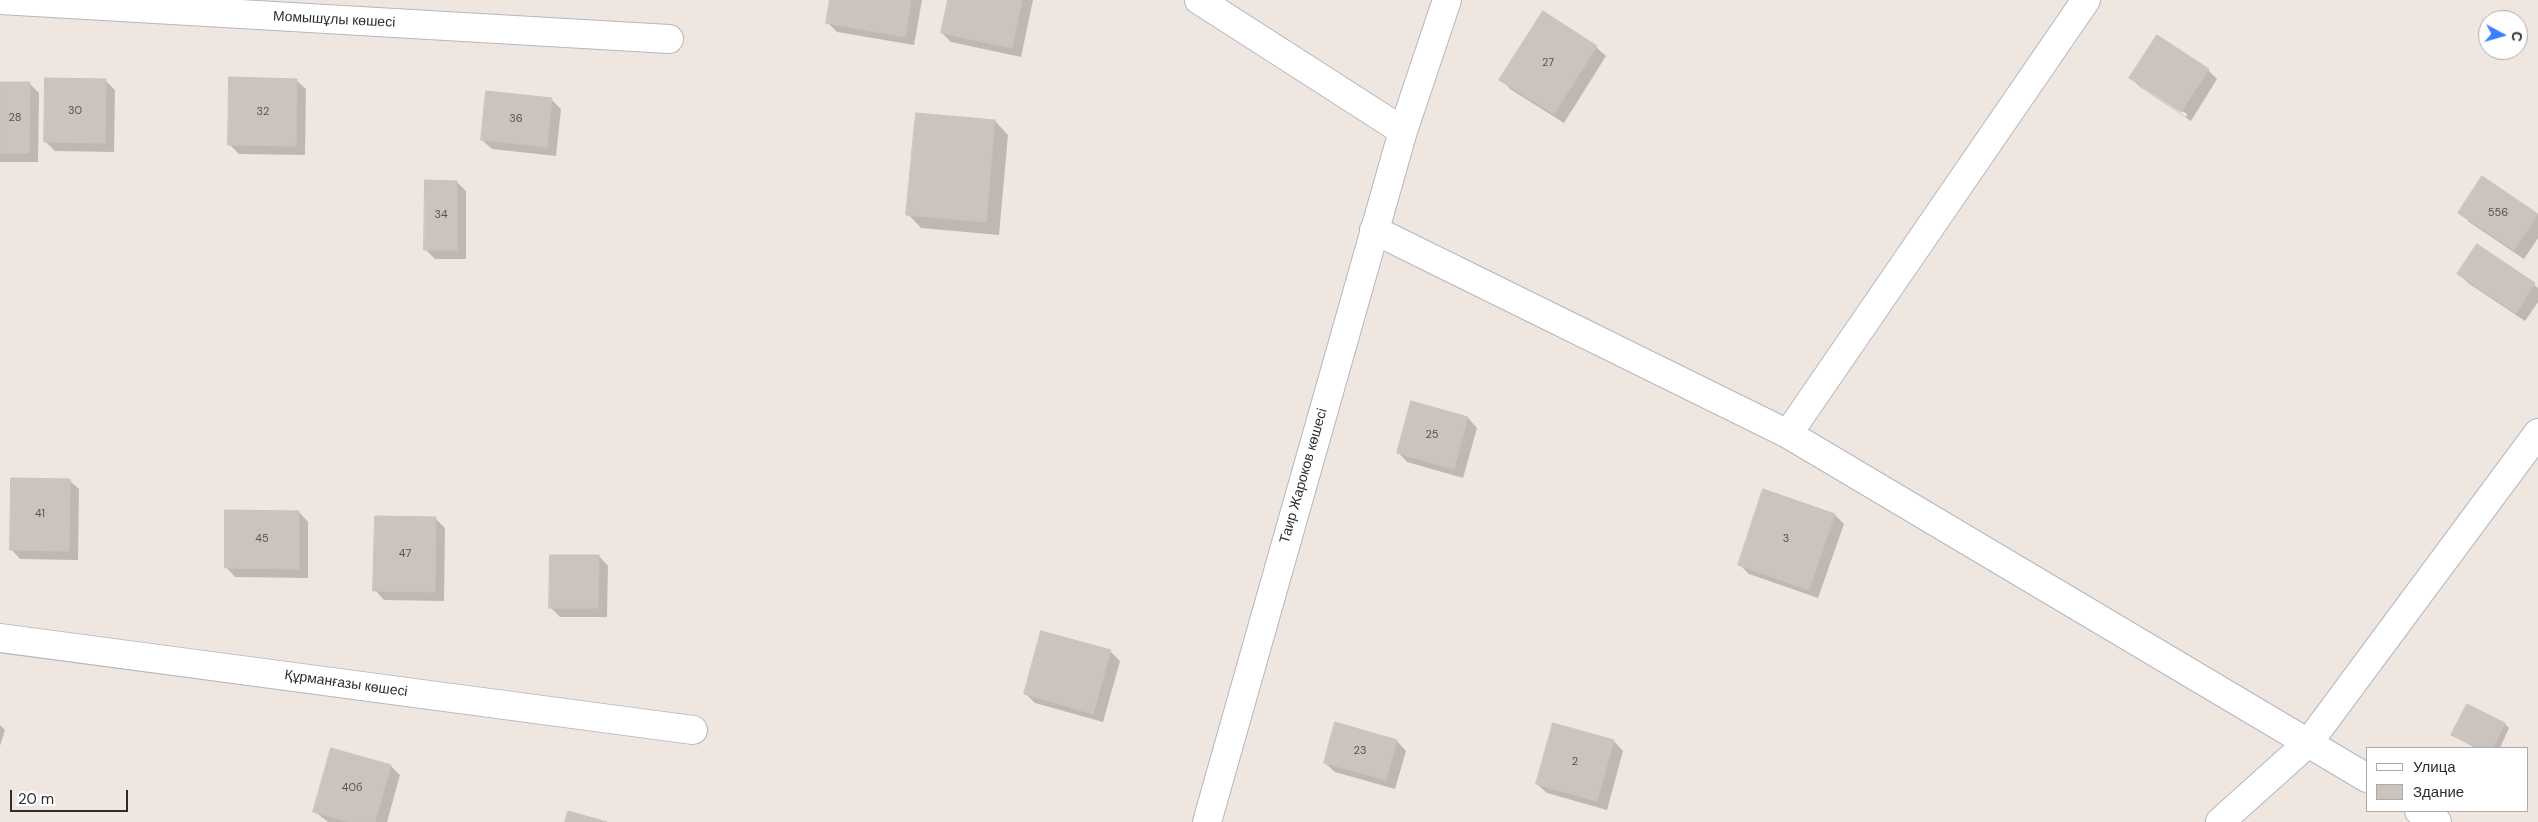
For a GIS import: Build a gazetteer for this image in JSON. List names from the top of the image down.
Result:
{
  "streets": {
    "street": ["Момышұлы көшесі", "Таир Жароков көшесі", "Құрманғазы көшесі"]
  },
  "house_numbers": [
    "27",
    "30",
    "32",
    "28",
    "36",
    "556",
    "34",
    "25",
    "41",
    "45",
    "3",
    "47",
    "23",
    "2",
    "40б"
  ],
  "legend": ["Улица", "Здание"],
  "scale_bar": "20 m",
  "north": "right"
}
